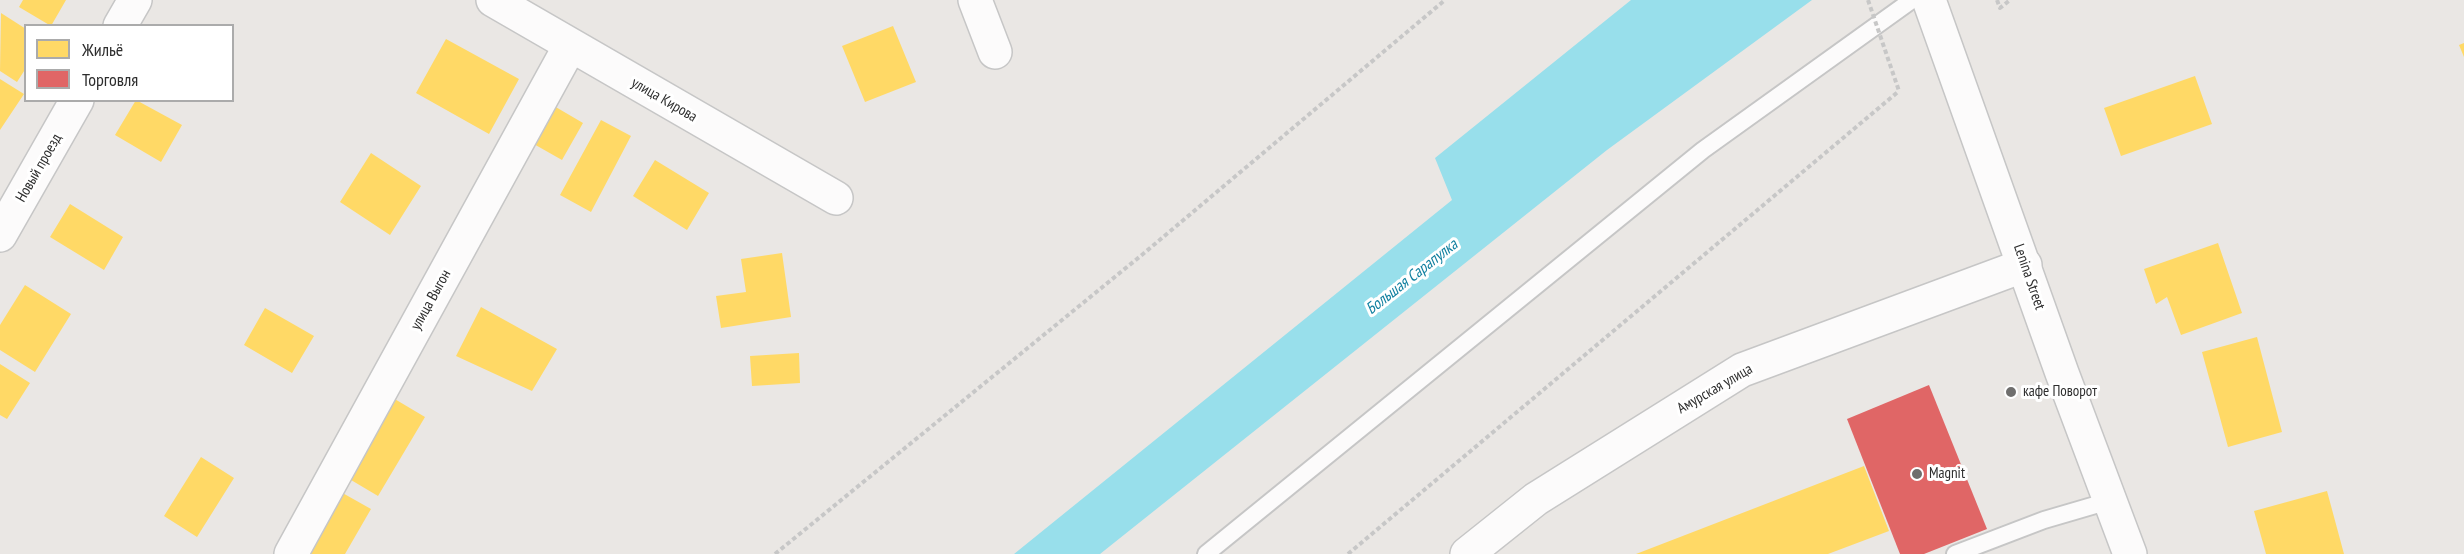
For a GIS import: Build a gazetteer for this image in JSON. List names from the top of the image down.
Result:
{
  "streets": {
    "street": [
      "улица Кирова",
      "Новый проезд",
      "Lenina Street",
      "улица Выгон",
      "Амурская улица"
    ]
  },
  "crossings": [
    ["улица Кирова", "улица Выгон"],
    ["Lenina Street", "Амурская улица"]
  ],
  "water": ["Большая Сарапулка"],
  "places": ["кафе Поворот", "Magnit"],
  "legend": ["Жильё", "Торговля"]
}
